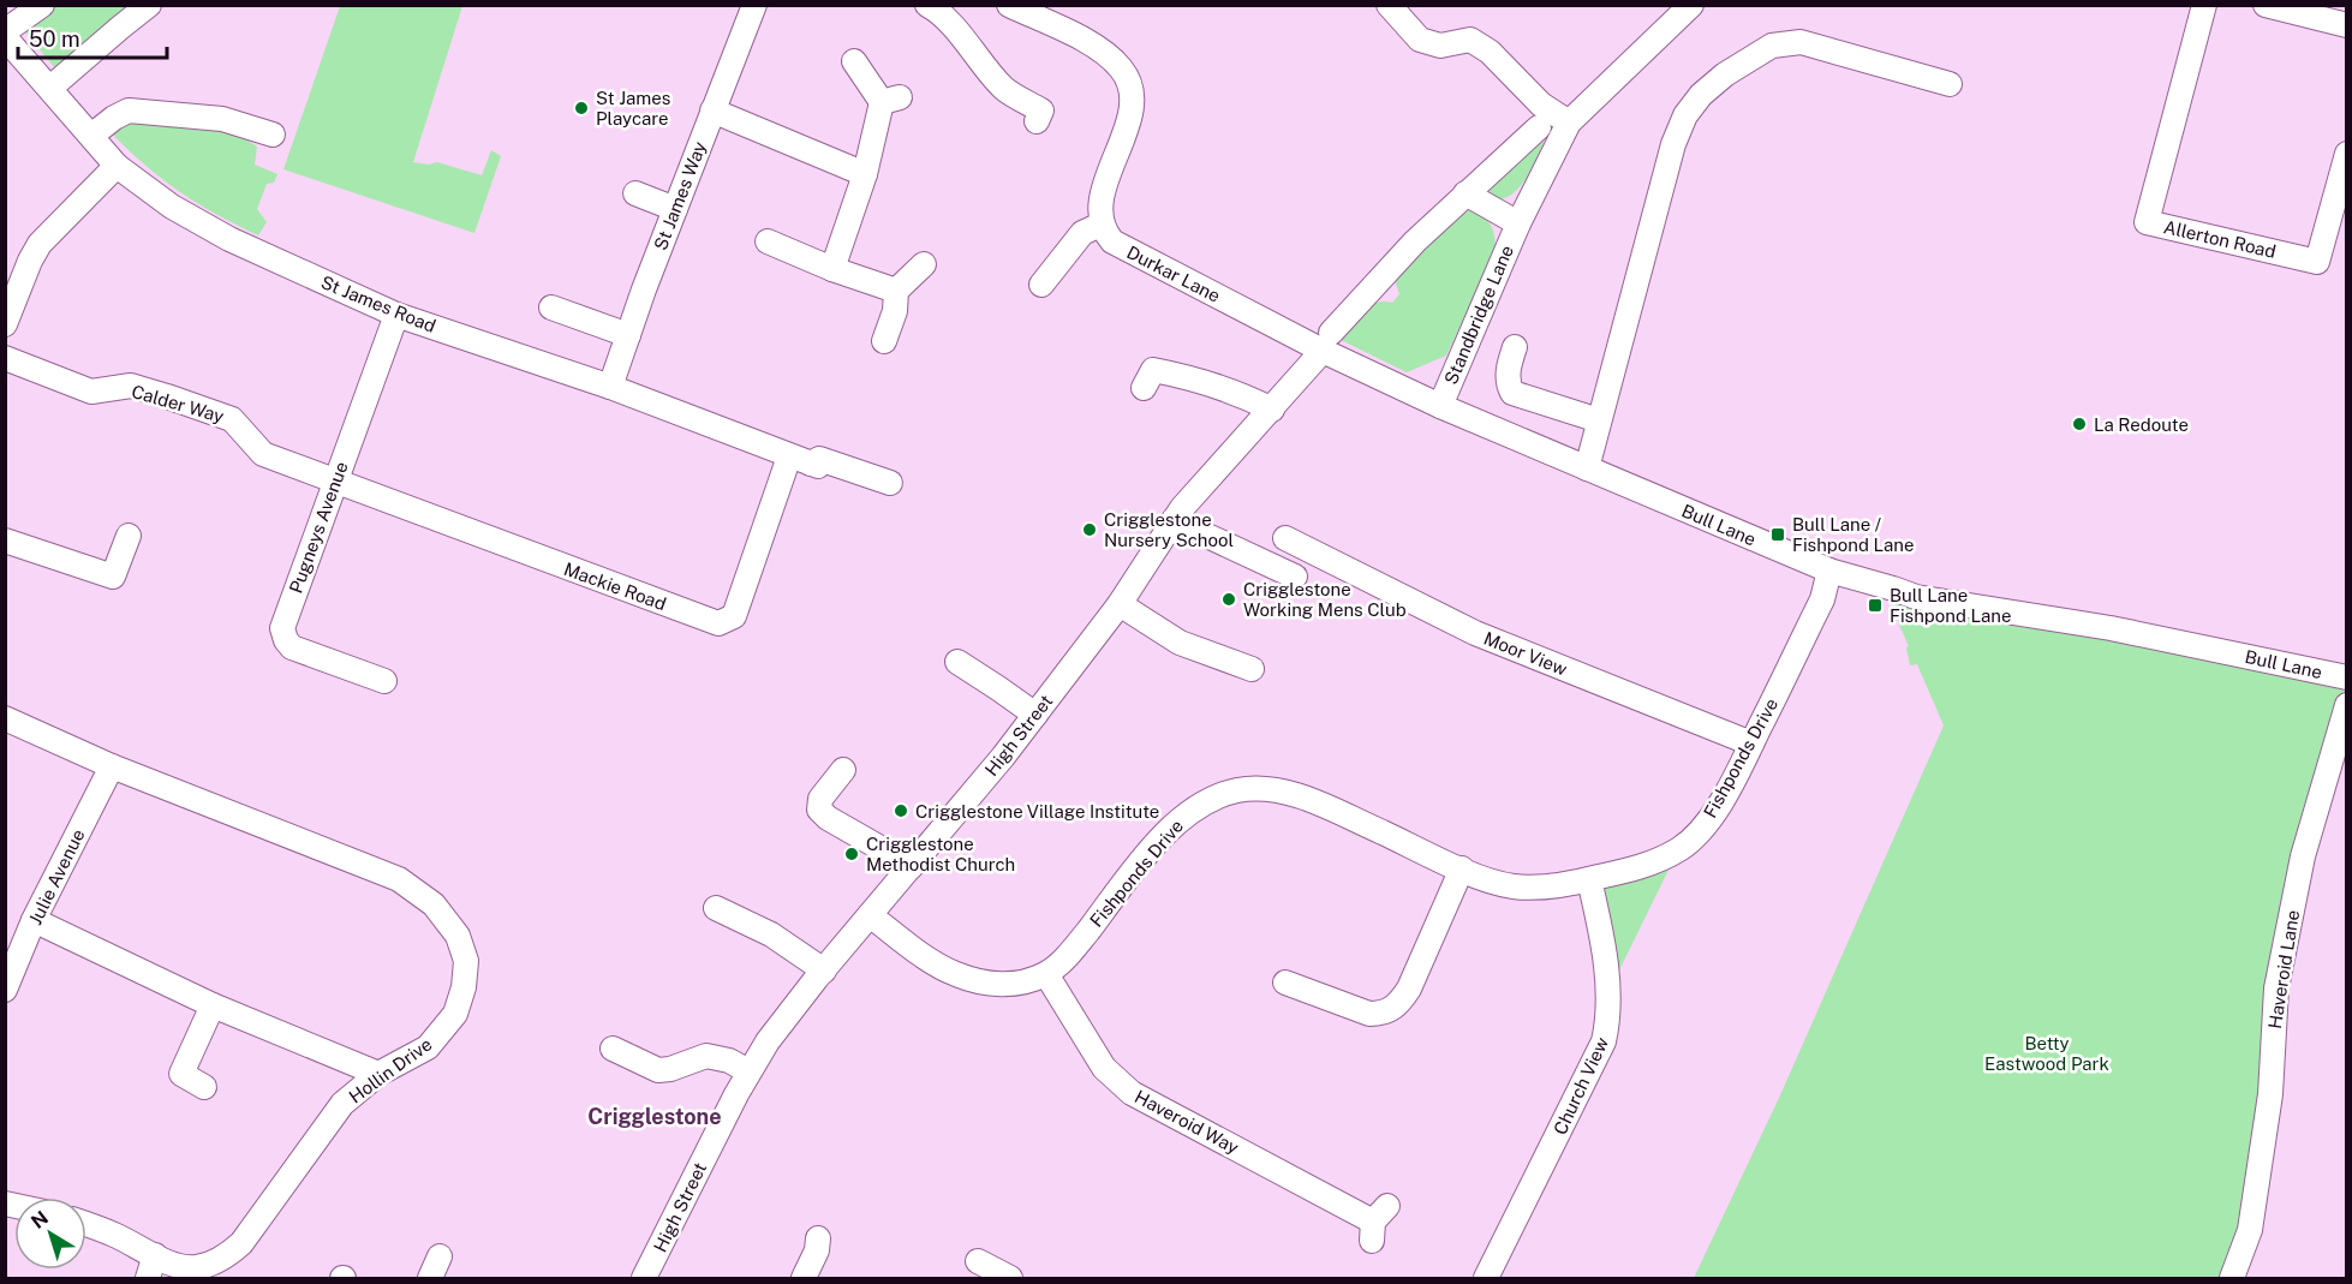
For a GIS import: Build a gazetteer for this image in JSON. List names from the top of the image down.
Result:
{
  "streets": {
    "street": [
      "St James Way",
      "Allerton Road",
      "Durkar Lane",
      "St James Road",
      "Standbridge Lane",
      "Calder Way",
      "Bull Lane",
      "Pugneys Avenue",
      "Mackie Road",
      "Moor View",
      "High Street",
      "Fishponds Drive",
      "Julie Avenue",
      "Haveroid Lane",
      "Hollin Drive",
      "Church View",
      "Haveroid Way"
    ]
  },
  "crossings": [
    ["St James Way", "St James Road"],
    ["Durkar Lane", "Bull Lane"],
    ["Durkar Lane", "High Street"],
    ["St James Road", "Pugneys Avenue"],
    ["St James Road", "Mackie Road"],
    ["Standbridge Lane", "Bull Lane"],
    ["Calder Way", "Pugneys Avenue"],
    ["Calder Way", "Mackie Road"],
    ["Bull Lane", "High Street"],
    ["Bull Lane", "Fishponds Drive"],
    ["Pugneys Avenue", "Mackie Road"],
    ["Moor View", "Fishponds Drive"],
    ["High Street", "Fishponds Drive"],
    ["Fishponds Drive", "Church View"],
    ["Fishponds Drive", "Haveroid Way"],
    ["Julie Avenue", "Hollin Drive"]
  ],
  "districts": ["Crigglestone"],
  "parks": ["Betty Eastwood Park"],
  "places": {
    "other": [
      "St James Playcare",
      "La Redoute",
      "Crigglestone Nursery School",
      "Crigglestone Working Mens Club",
      "Crigglestone Village Institute",
      "Crigglestone Methodist Church"
    ],
    "transit": ["Bull Lane / Fishpond Lane", "Bull Lane Fishpond Lane"]
  },
  "scale_bar": "50 m",
  "north": "top left"
}
